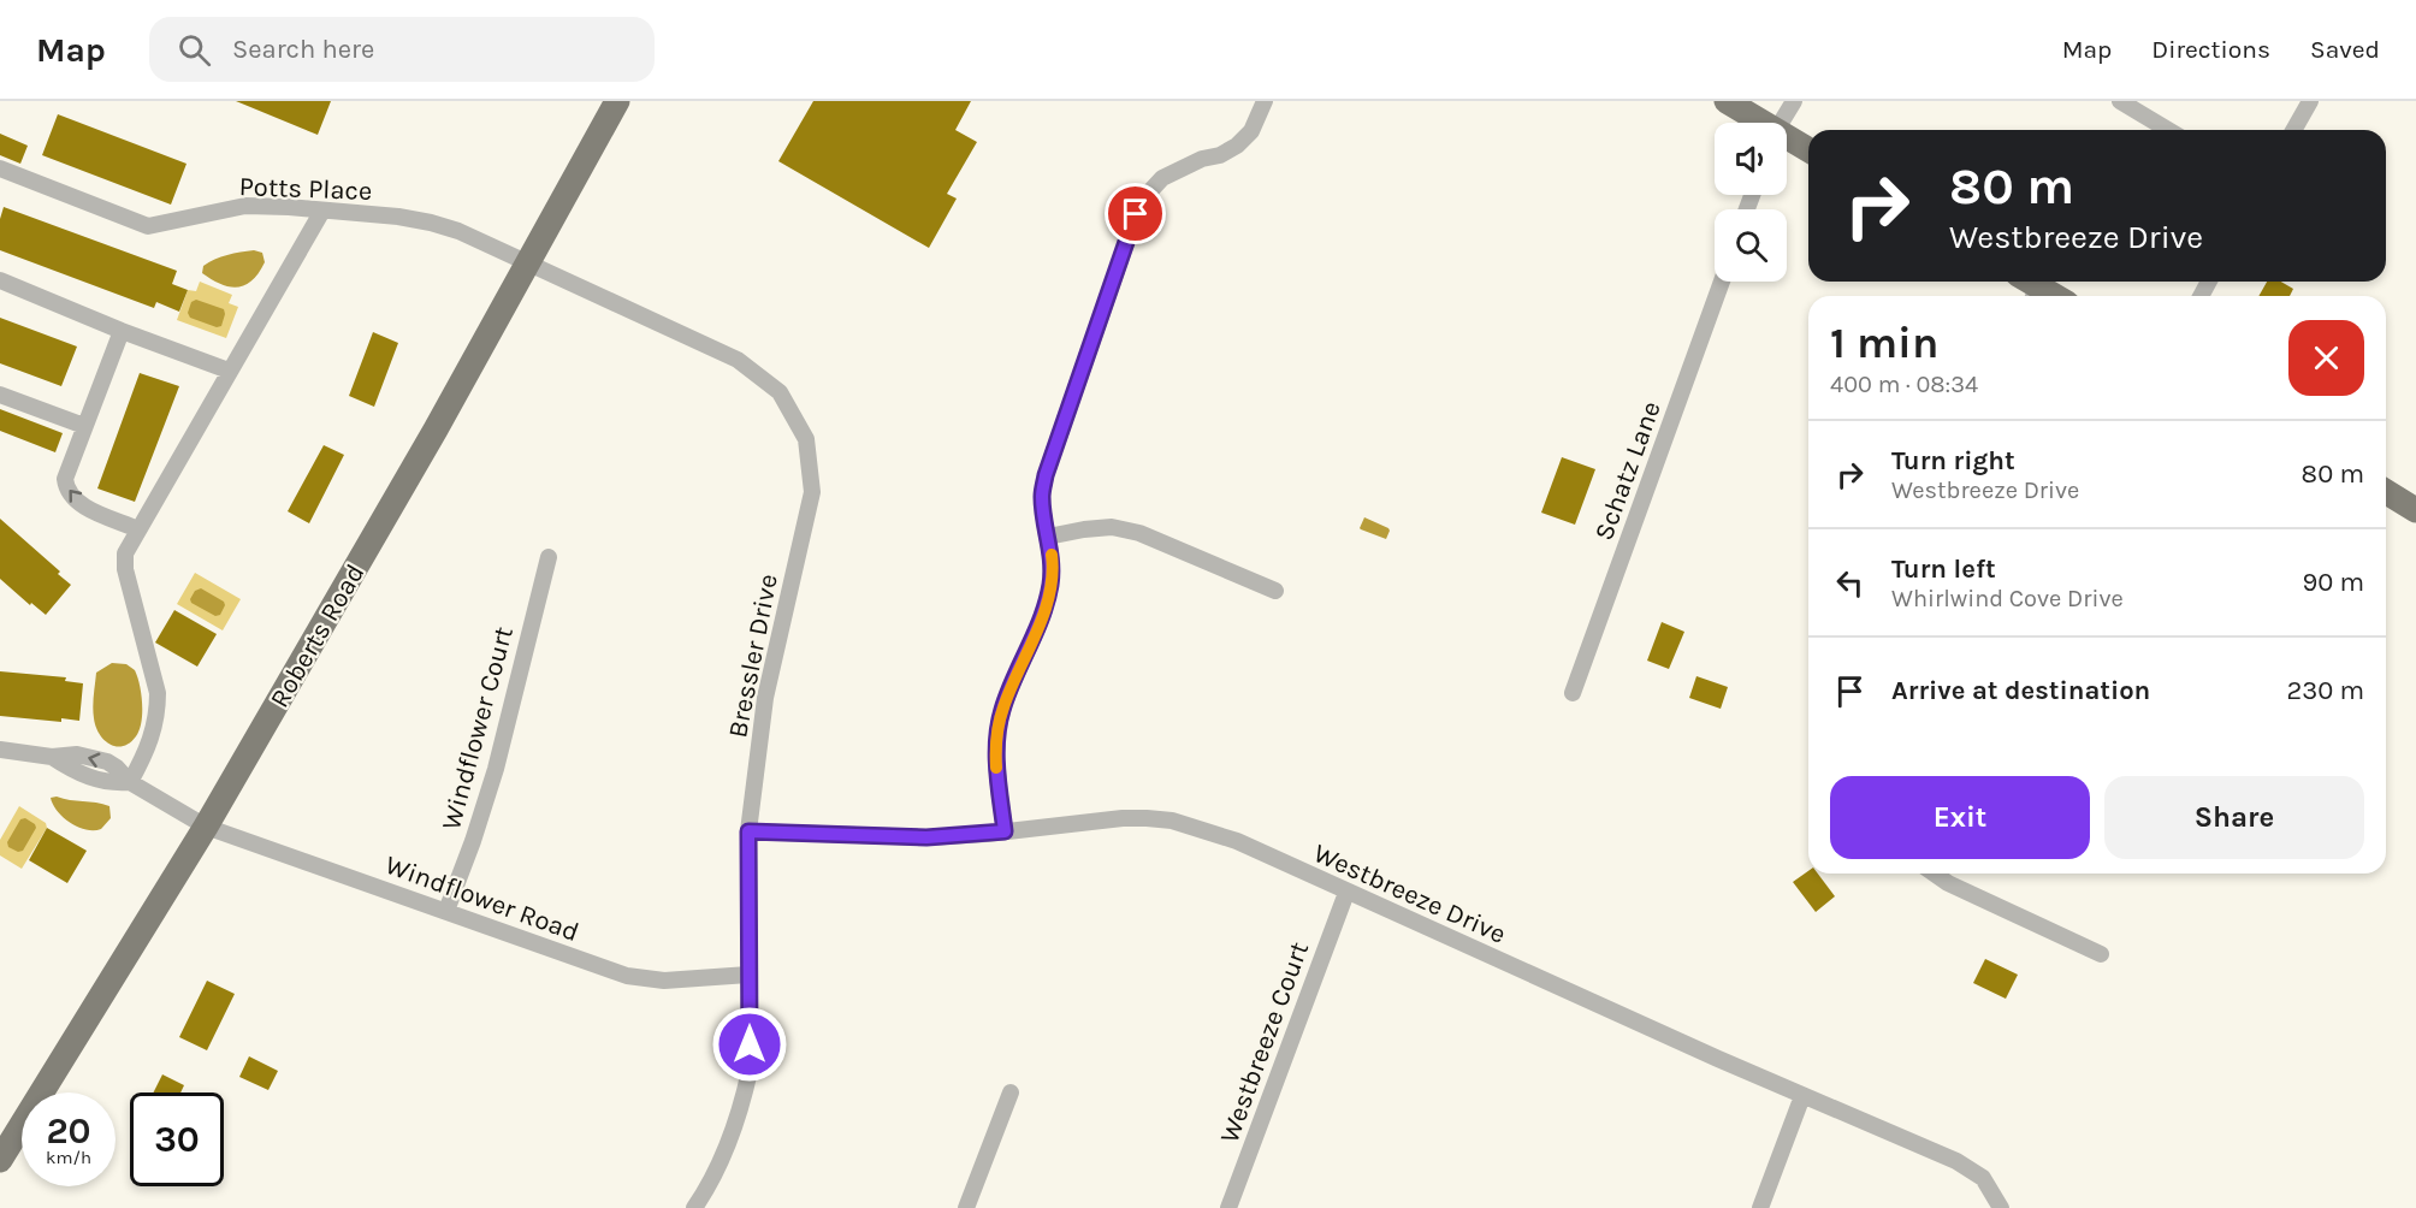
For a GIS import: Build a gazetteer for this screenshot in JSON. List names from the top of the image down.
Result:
{
  "streets": {
    "main road": ["Roberts Road"],
    "street": [
      "Potts Place",
      "Schatz Lane",
      "Bressler Drive",
      "Windflower Court",
      "Westbreeze Drive",
      "Windflower Road",
      "Westbreeze Court"
    ]
  },
  "crossings": [
    ["Potts Place", "Roberts Road"],
    ["Potts Place", "Bressler Drive"],
    ["Roberts Road", "Bressler Drive"],
    ["Roberts Road", "Windflower Road"],
    ["Bressler Drive", "Westbreeze Drive"],
    ["Bressler Drive", "Windflower Road"],
    ["Windflower Court", "Windflower Road"],
    ["Westbreeze Drive", "Westbreeze Court"]
  ],
  "page": {
    "header": "Map",
    "search": "Search here",
    "nav": ["Map", "Directions", "Saved"],
    "turn": ["80 m", "Westbreeze Drive"],
    "heading": ["1 min", "400 m · 08:34"],
    "list": [
      {
        "name": "Turn right",
        "note": "Westbreeze Drive",
        "value": "80 m"
      },
      {
        "name": "Turn left",
        "note": "Whirlwind Cove Drive",
        "value": "90 m"
      },
      {
        "name": "Arrive at destination",
        "value": "230 m"
      }
    ],
    "buttons": ["Exit", "Share"],
    "speed": "20 km/h",
    "limit": "30"
  }
}
